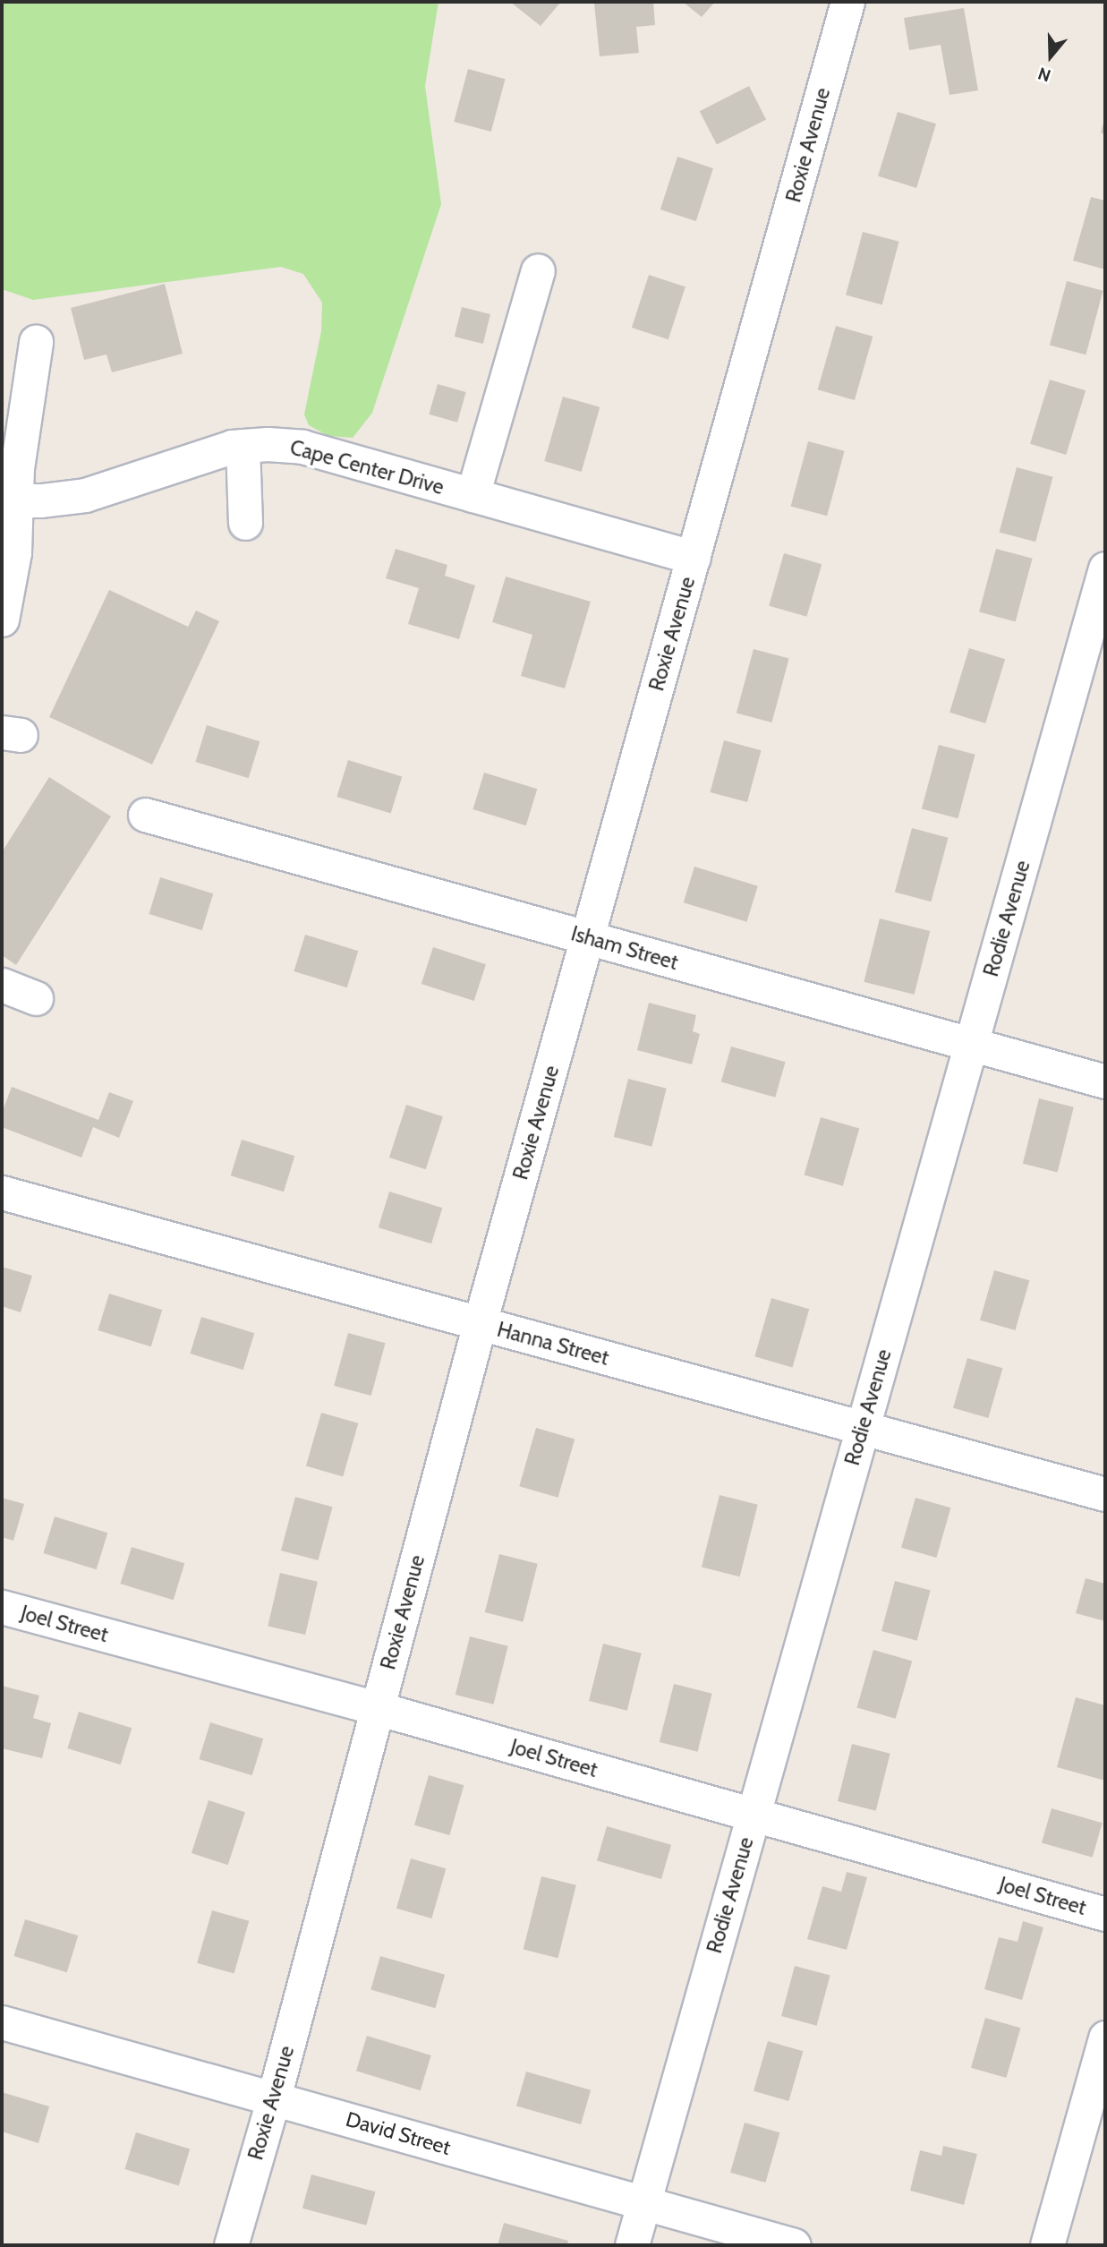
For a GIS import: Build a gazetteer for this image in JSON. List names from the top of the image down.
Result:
{
  "streets": {
    "street": [
      "Roxie Avenue",
      "Cape Center Drive",
      "Rodie Avenue",
      "Isham Street",
      "Hanna Street",
      "Joel Street",
      "David Street"
    ]
  },
  "crossings": [
    ["Roxie Avenue", "Cape Center Drive"],
    ["Roxie Avenue", "Isham Street"],
    ["Roxie Avenue", "Hanna Street"],
    ["Roxie Avenue", "Joel Street"],
    ["Roxie Avenue", "David Street"],
    ["Rodie Avenue", "Isham Street"],
    ["Rodie Avenue", "Hanna Street"],
    ["Rodie Avenue", "Joel Street"],
    ["Rodie Avenue", "David Street"]
  ],
  "north": "bottom"
}
